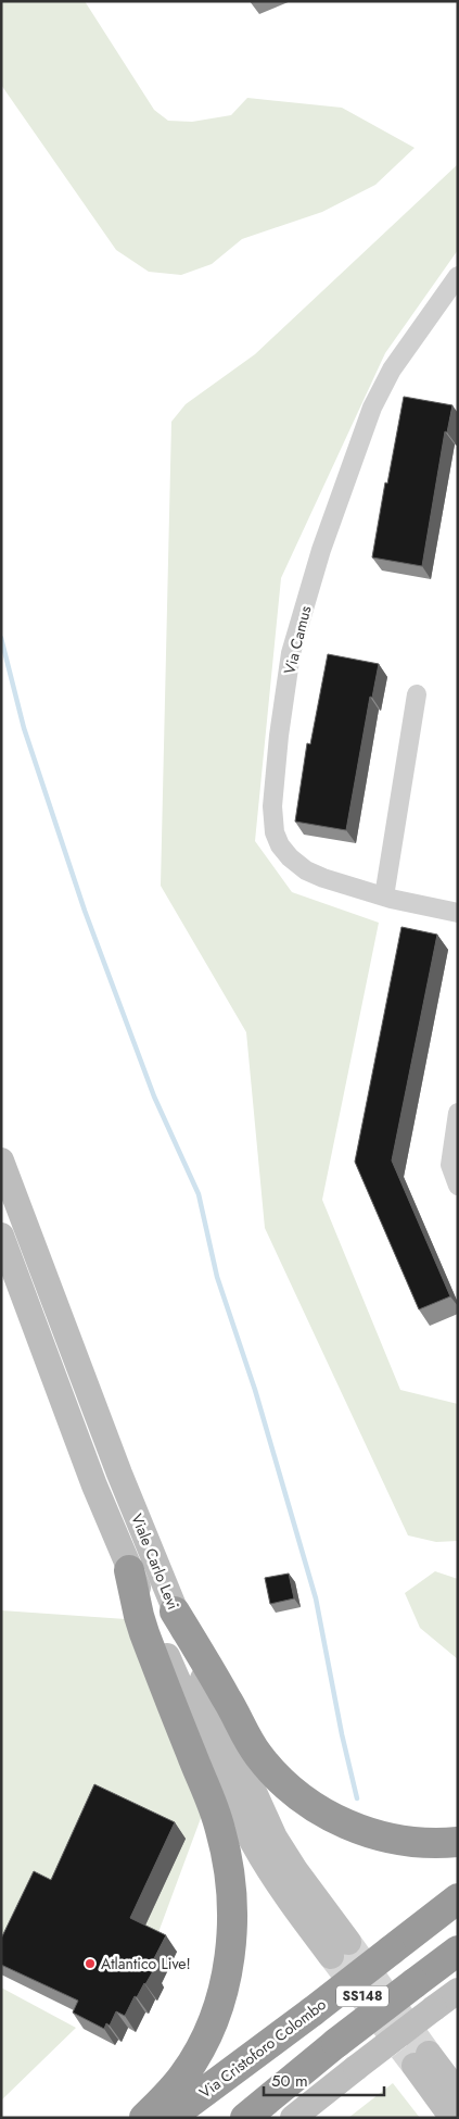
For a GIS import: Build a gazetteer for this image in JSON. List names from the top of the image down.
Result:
{
  "streets": {
    "highway": ["SS148", "Via Cristoforo Colombo"],
    "street": ["Via Camus", "Viale Carlo Levi"]
  },
  "crossings": [
    ["SS148", "Via Cristoforo Colombo"]
  ],
  "places": ["Atlantico Live!"],
  "scale_bar": "50 m"
}
